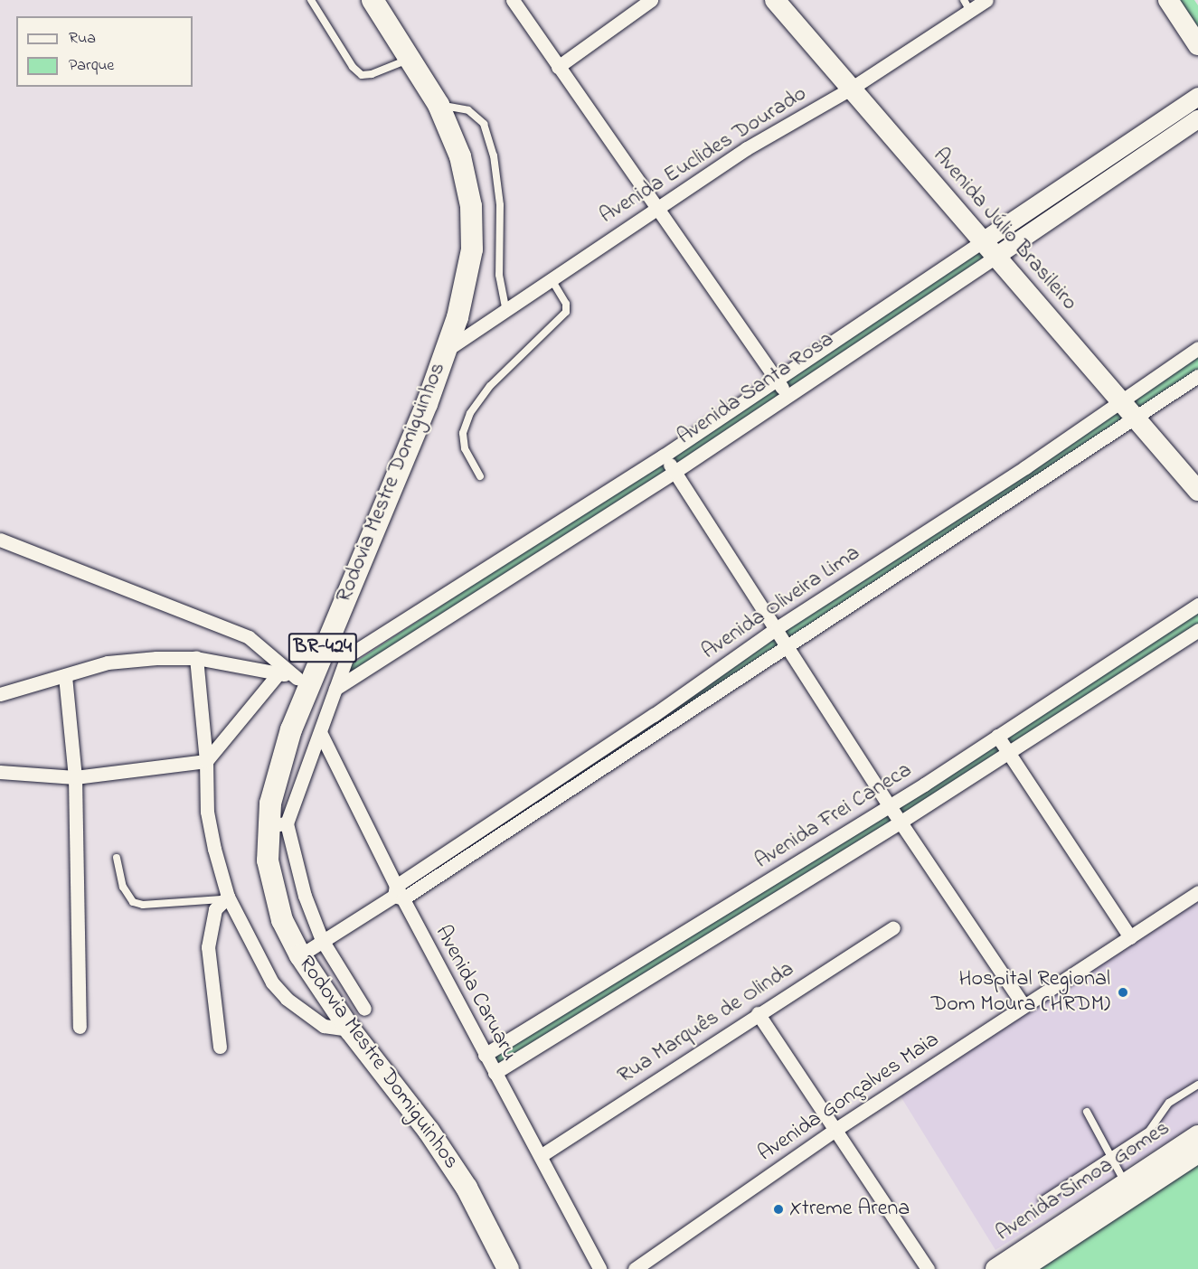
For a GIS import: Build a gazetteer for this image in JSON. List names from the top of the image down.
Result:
{
  "streets": {
    "main road": [
      "Avenida Júlio Brasileiro",
      "Rodovia Mestre Domiguinhos",
      "BR-424",
      "Avenida Simoa Gomes"
    ],
    "street": [
      "Avenida Euclides Dourado",
      "Avenida Santa Rosa",
      "Avenida Oliveira Lima",
      "Avenida Frei Caneca",
      "Avenida Caruaru",
      "Rua Marquês de Olinda",
      "Avenida Gonçalves Maia"
    ]
  },
  "crossings": [
    ["Avenida Euclides Dourado", "Avenida Júlio Brasileiro"],
    ["Avenida Euclides Dourado", "Rodovia Mestre Domiguinhos"],
    ["Avenida Júlio Brasileiro", "Avenida Santa Rosa"],
    ["Avenida Júlio Brasileiro", "Avenida Oliveira Lima"],
    ["Rodovia Mestre Domiguinhos", "Avenida Oliveira Lima"],
    ["Avenida Oliveira Lima", "Avenida Caruaru"],
    ["Avenida Frei Caneca", "Avenida Caruaru"],
    ["Avenida Caruaru", "Rua Marquês de Olinda"]
  ],
  "places": ["Hospital Regional Dom Moura (HRDM)", "Xtreme Arena"],
  "legend": ["Rua", "Parque"]
}
